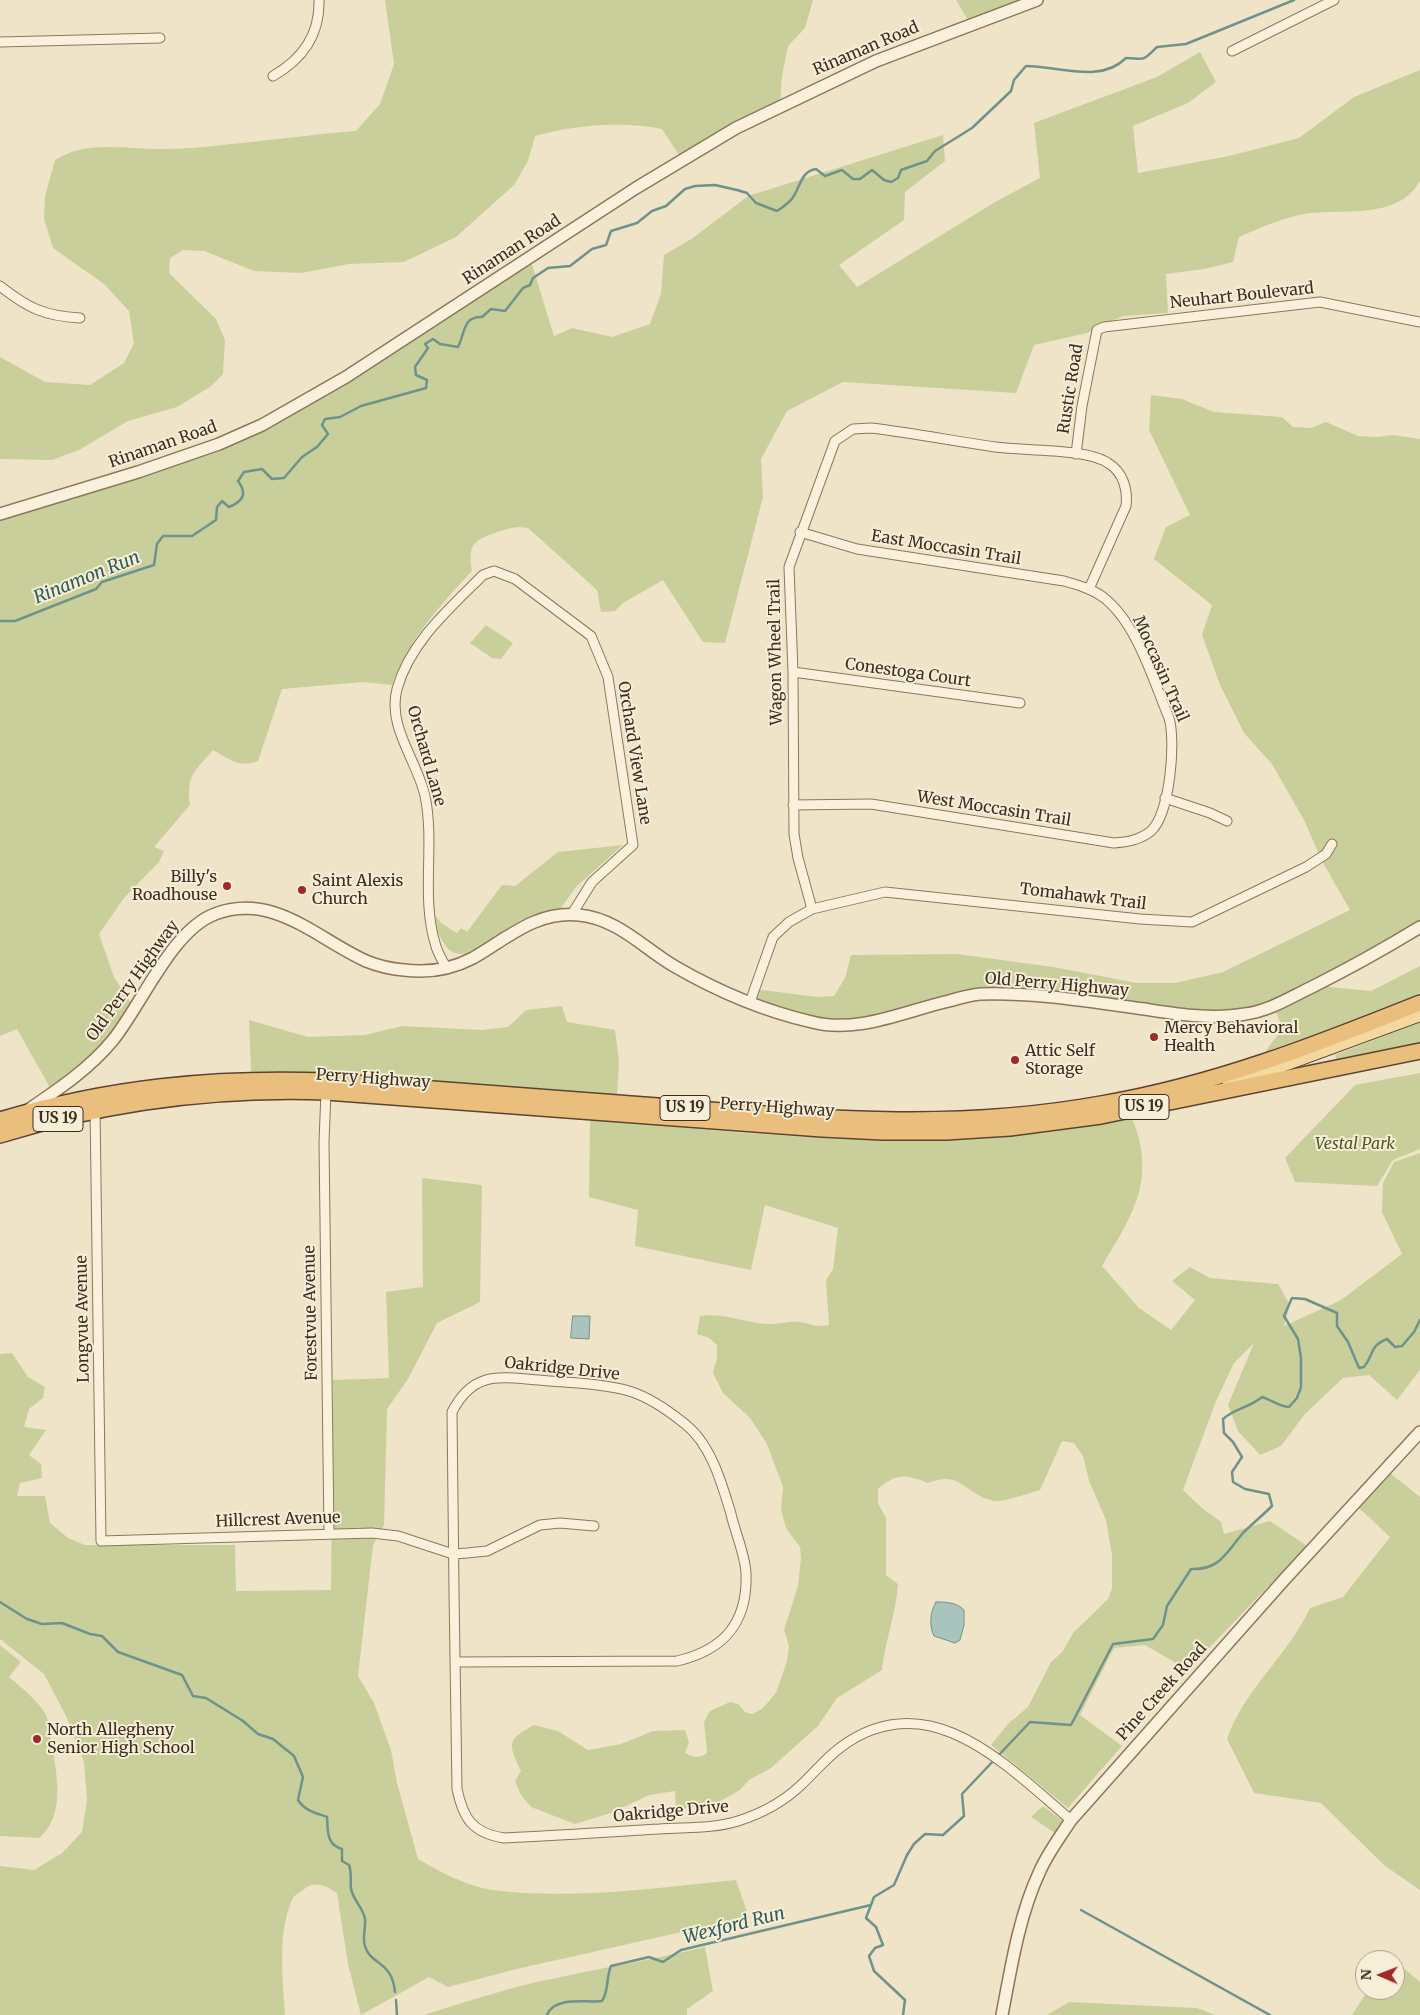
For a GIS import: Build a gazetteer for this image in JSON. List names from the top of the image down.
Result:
{
  "streets": {
    "highway": ["Perry Highway", "US 19"],
    "street": [
      "Rinaman Road",
      "Neuhart Boulevard",
      "Rustic Road",
      "East Moccasin Trail",
      "Wagon Wheel Trail",
      "Moccasin Trail",
      "Conestoga Court",
      "Orchard View Lane",
      "Orchard Lane",
      "West Moccasin Trail",
      "Tomahawk Trail",
      "Old Perry Highway",
      "Forestvue Avenue",
      "Longvue Avenue",
      "Oakridge Drive",
      "Hillcrest Avenue",
      "Pine Creek Road"
    ]
  },
  "crossings": [
    ["Neuhart Boulevard", "Rustic Road"],
    ["Rustic Road", "Wagon Wheel Trail"],
    ["East Moccasin Trail", "Wagon Wheel Trail"],
    ["East Moccasin Trail", "Moccasin Trail"],
    ["Wagon Wheel Trail", "Moccasin Trail"],
    ["Wagon Wheel Trail", "Conestoga Court"],
    ["Wagon Wheel Trail", "West Moccasin Trail"],
    ["Wagon Wheel Trail", "Tomahawk Trail"],
    ["Moccasin Trail", "West Moccasin Trail"],
    ["Orchard View Lane", "Orchard Lane"],
    ["Orchard View Lane", "Old Perry Highway"],
    ["Orchard Lane", "Old Perry Highway"],
    ["Old Perry Highway", "Perry Highway"],
    ["Perry Highway", "Forestvue Avenue"],
    ["Perry Highway", "Longvue Avenue"],
    ["Forestvue Avenue", "Hillcrest Avenue"],
    ["Longvue Avenue", "Hillcrest Avenue"],
    ["Oakridge Drive", "Hillcrest Avenue"],
    ["Oakridge Drive", "Pine Creek Road"]
  ],
  "water": ["Rinamon Run", "Wexford Run"],
  "parks": ["Vestal Park"],
  "places": [
    "Billy's Roadhouse",
    "Saint Alexis Church",
    "Mercy Behavioral Health",
    "Attic Self Storage",
    "North Allegheny Senior High School"
  ],
  "north": "left"
}
